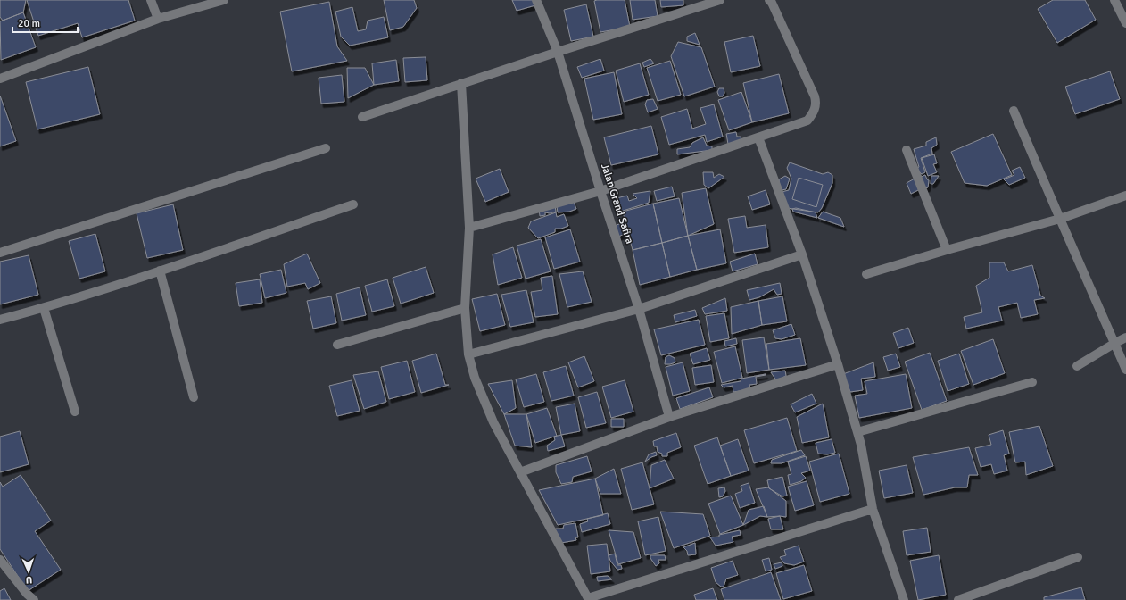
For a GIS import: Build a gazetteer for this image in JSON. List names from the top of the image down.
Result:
{
  "streets": {
    "street": ["Jalan Grand Safira"]
  },
  "scale_bar": "20 m",
  "north": "bottom"
}
